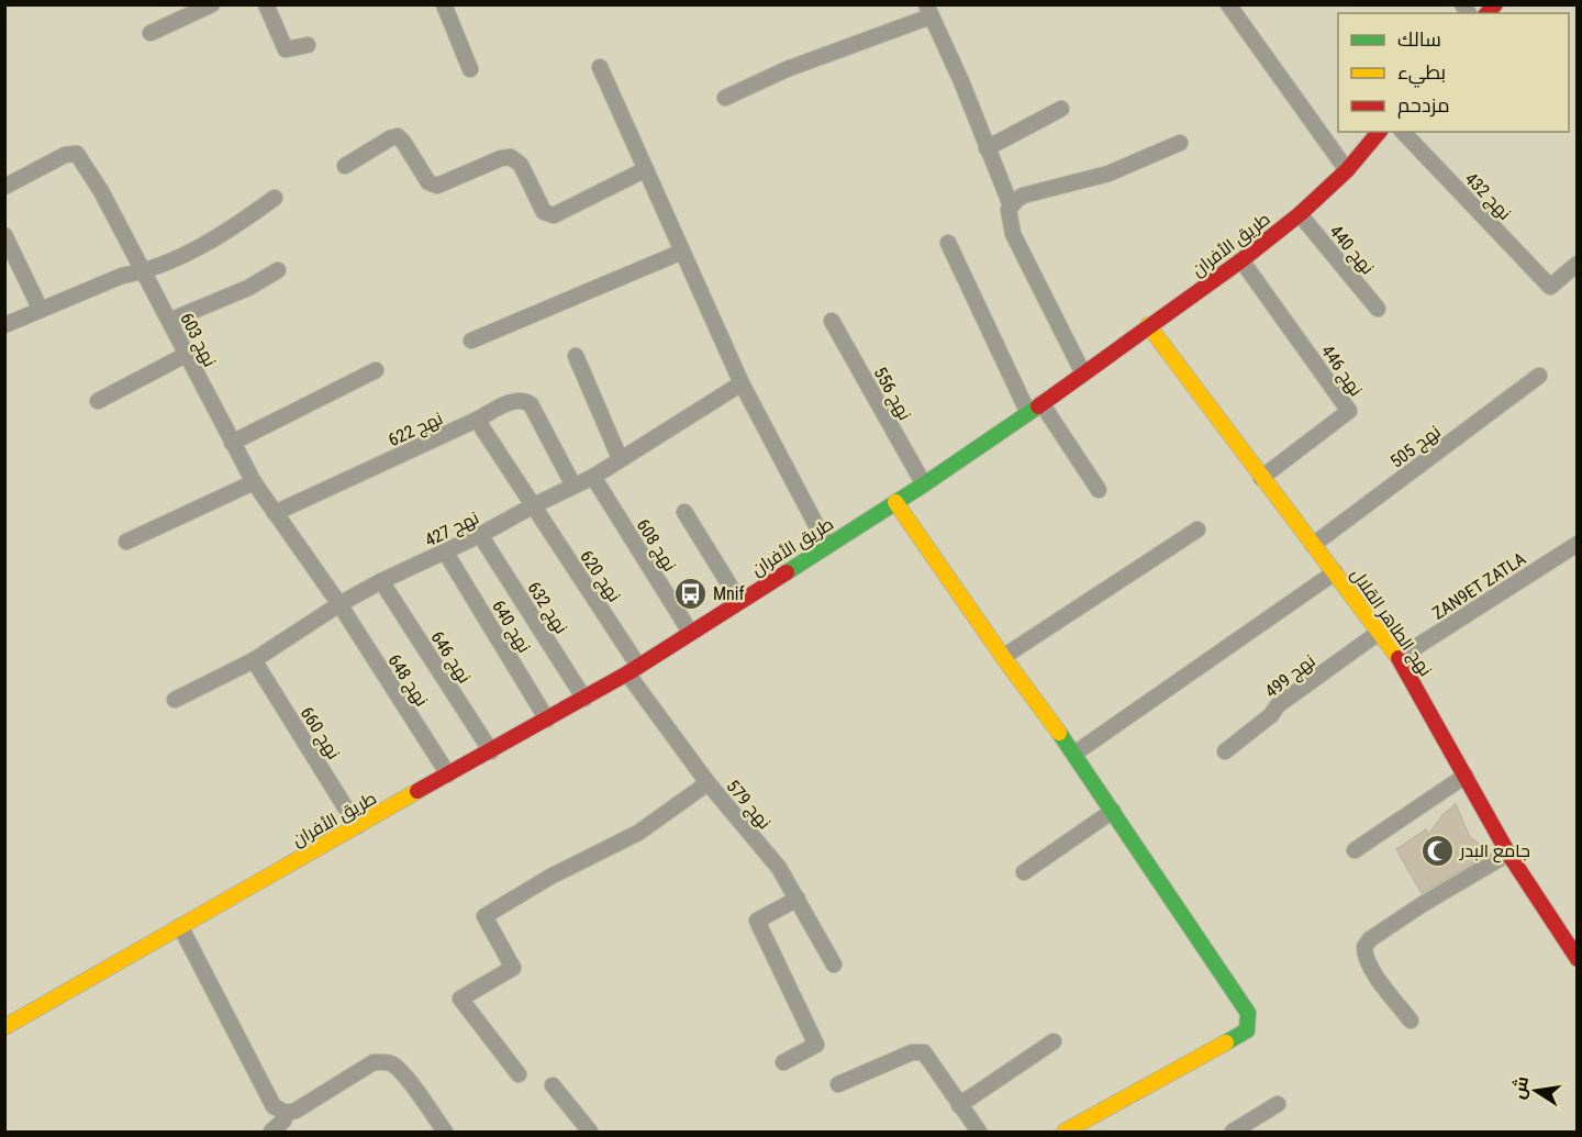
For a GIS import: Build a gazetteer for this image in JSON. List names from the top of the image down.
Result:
{
  "streets": {
    "main road": ["طريق الأفران", "نهج الطاهر القلال"],
    "street": [
      "نهج 432",
      "نهج 440",
      "نهج 603",
      "نهج 446",
      "نهج 556",
      "نهج 622",
      "نهج 505",
      "نهج 427",
      "نهج 608",
      "نهج 620",
      "ZAN9ET ZATLA",
      "نهج 632",
      "نهج 640",
      "نهج 646",
      "نهج 499",
      "نهج 648",
      "نهج 660",
      "نهج 579"
    ]
  },
  "crossings": [
    ["طريق الأفران", "نهج 440"],
    ["طريق الأفران", "نهج 446"],
    ["طريق الأفران", "نهج 556"],
    ["طريق الأفران", "نهج 608"],
    ["طريق الأفران", "نهج 620"],
    ["طريق الأفران", "نهج 632"],
    ["طريق الأفران", "نهج الطاهر القلال"],
    ["طريق الأفران", "نهج 640"],
    ["طريق الأفران", "نهج 646"],
    ["طريق الأفران", "نهج 648"],
    ["طريق الأفران", "نهج 660"],
    ["طريق الأفران", "نهج 579"],
    ["نهج 603", "نهج 622"],
    ["نهج 603", "نهج 427"],
    ["نهج 603", "نهج 648"],
    ["نهج 446", "نهج الطاهر القلال"],
    ["نهج 622", "نهج 427"],
    ["نهج 505", "نهج الطاهر القلال"],
    ["نهج 427", "نهج 608"],
    ["نهج 427", "نهج 620"],
    ["نهج 427", "نهج 632"],
    ["نهج 427", "نهج 640"],
    ["نهج 427", "نهج 646"],
    ["نهج 427", "نهج 648"],
    ["نهج 427", "نهج 660"],
    ["نهج 620", "نهج 579"],
    ["ZAN9ET ZATLA", "نهج الطاهر القلال"],
    ["نهج الطاهر القلال", "نهج 499"]
  ],
  "places": {
    "bus stop": ["Mnif"],
    "mosque": ["جامع البدر"]
  },
  "legend": ["سالك", "بطيء", "مزدحم"],
  "north": "left"
}
